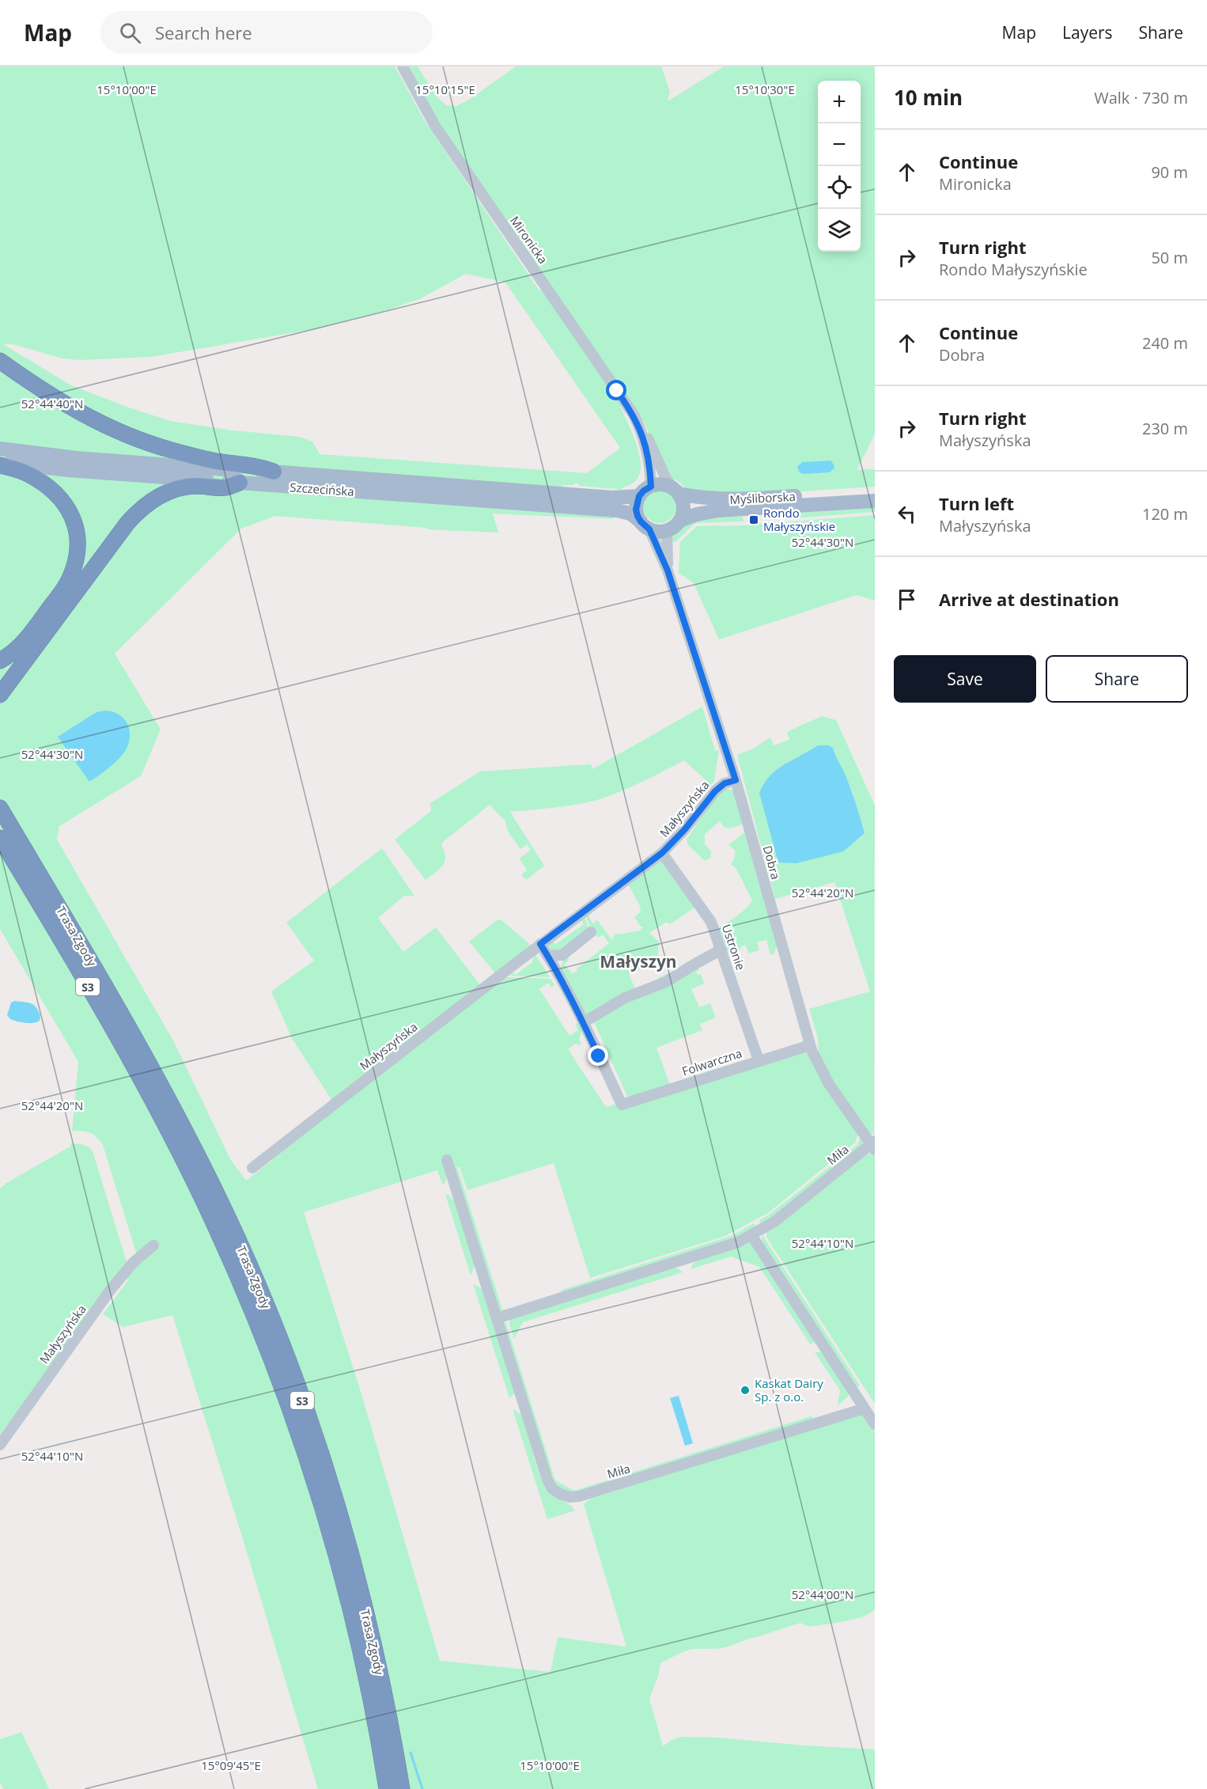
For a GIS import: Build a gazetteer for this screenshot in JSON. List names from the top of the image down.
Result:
{
  "streets": {
    "highway": ["Trasa Zgody", "S3"],
    "main road": ["Szczecińska", "Myśliborska"],
    "street": [
      "Mironicka",
      "Małyszyńska",
      "Dobra",
      "Ustronie",
      "Folwarczna",
      "Miła"
    ]
  },
  "crossings": [
    ["Mironicka", "Szczecińska"],
    ["Mironicka", "Myśliborska"],
    ["Mironicka", "Dobra"],
    ["Szczecińska", "Myśliborska"],
    ["Szczecińska", "Dobra"],
    ["Myśliborska", "Dobra"],
    ["Małyszyńska", "Dobra"],
    ["Małyszyńska", "Ustronie"],
    ["Dobra", "Folwarczna"],
    ["Dobra", "Miła"],
    ["Ustronie", "Folwarczna"]
  ],
  "districts": ["Małyszyn"],
  "places": {
    "transit": ["Rondo Małyszyńskie"],
    "other": ["Kaskat Dairy Sp. z o.o."]
  },
  "page": {
    "header": "Map",
    "search": "Search here",
    "nav": ["Map", "Layers", "Share"],
    "heading": ["10 min", "Walk · 730 m"],
    "map_buttons": ["+", "−"],
    "list": [
      ["Continue", "Mironicka", "90 m"],
      ["Turn right", "Rondo Małyszyńskie", "50 m"],
      ["Continue", "Dobra", "240 m"],
      ["Turn right", "Małyszyńska", "230 m"],
      ["Turn left", "Małyszyńska", "120 m"],
      "Arrive at destination"
    ],
    "buttons": ["Save", "Share"]
  },
  "coordinates": [
    "15°10'30\"E",
    "15°10'00\"E",
    "15°10'15\"E",
    "52°44'40\"N",
    "52°44'30\"N",
    "52°44'20\"N",
    "52°44'10\"N",
    "52°44'00\"N",
    "15°09'45\"E"
  ]
}
